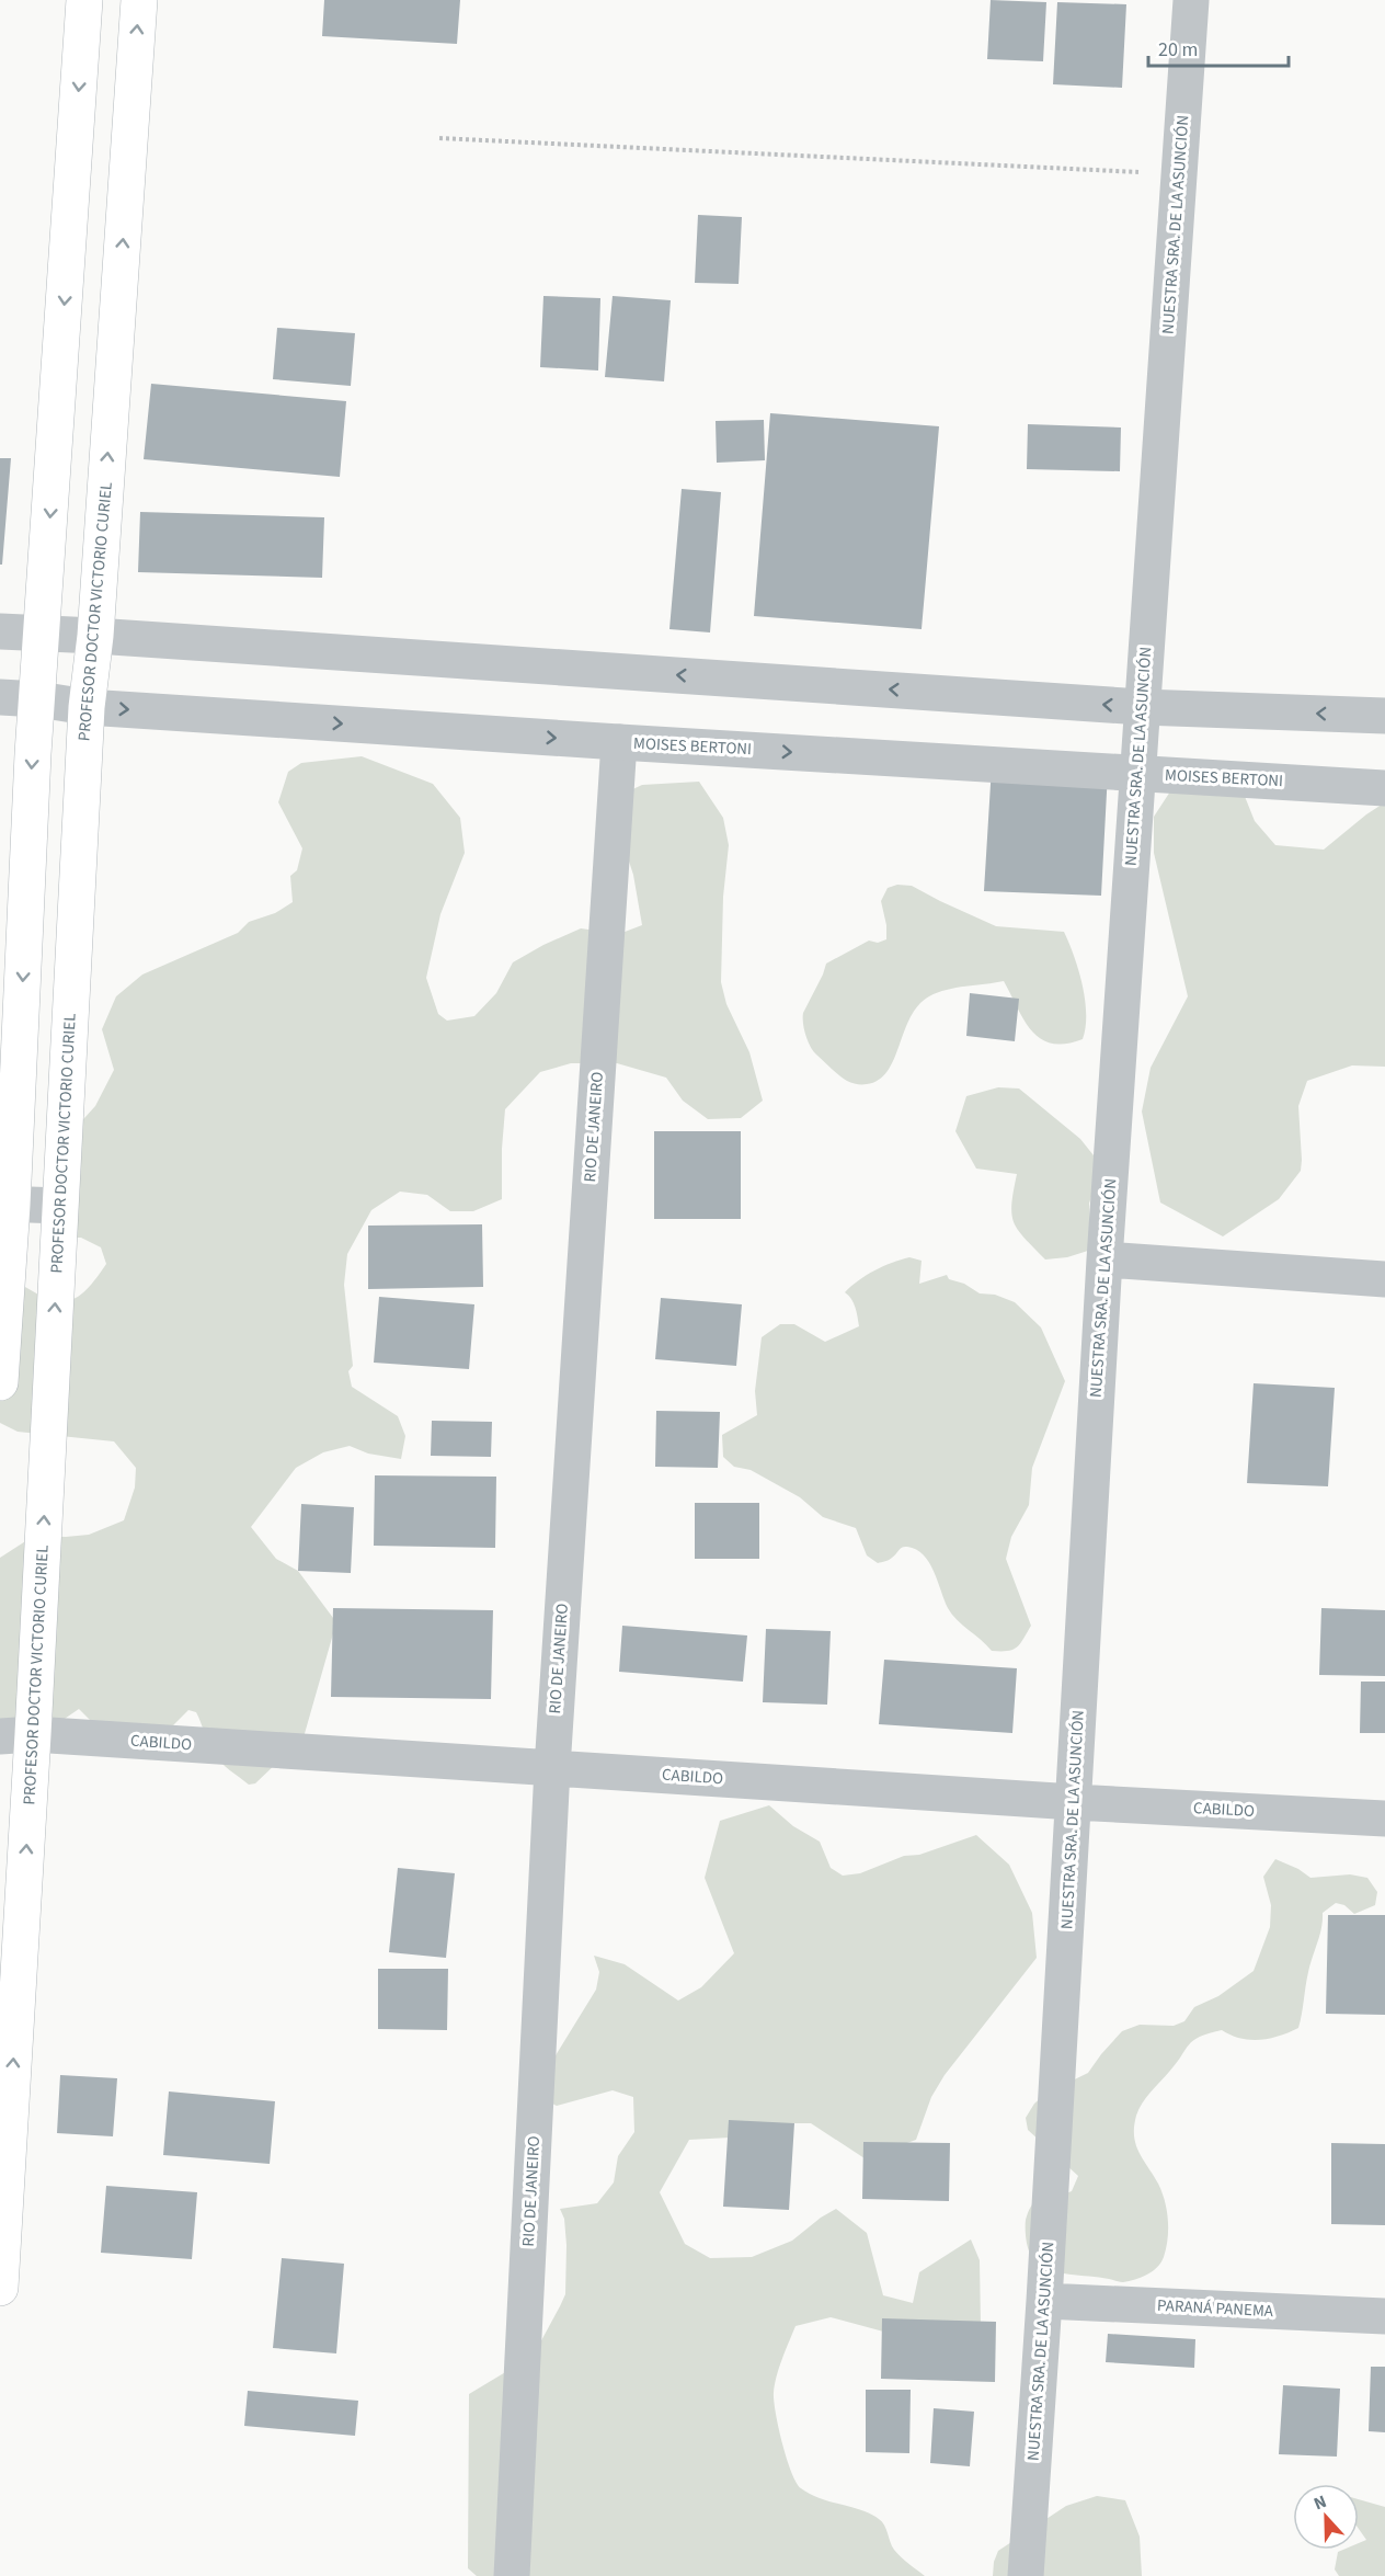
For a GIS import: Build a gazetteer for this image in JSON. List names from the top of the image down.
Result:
{
  "streets": {
    "main road": ["PROFESOR DOCTOR VICTORIO CURIEL"],
    "street": [
      "NUESTRA SRA. DE LA ASUNCIÓN",
      "MOISES BERTONI",
      "RIO DE JANEIRO",
      "CABILDO",
      "PARANÁ PANEMA"
    ]
  },
  "crossings": [
    ["NUESTRA SRA. DE LA ASUNCIÓN", "MOISES BERTONI"],
    ["NUESTRA SRA. DE LA ASUNCIÓN", "CABILDO"],
    ["NUESTRA SRA. DE LA ASUNCIÓN", "PARANÁ PANEMA"],
    ["PROFESOR DOCTOR VICTORIO CURIEL", "MOISES BERTONI"],
    ["PROFESOR DOCTOR VICTORIO CURIEL", "CABILDO"],
    ["MOISES BERTONI", "RIO DE JANEIRO"],
    ["RIO DE JANEIRO", "CABILDO"]
  ],
  "scale_bar": "20 m",
  "north": "top"
}
